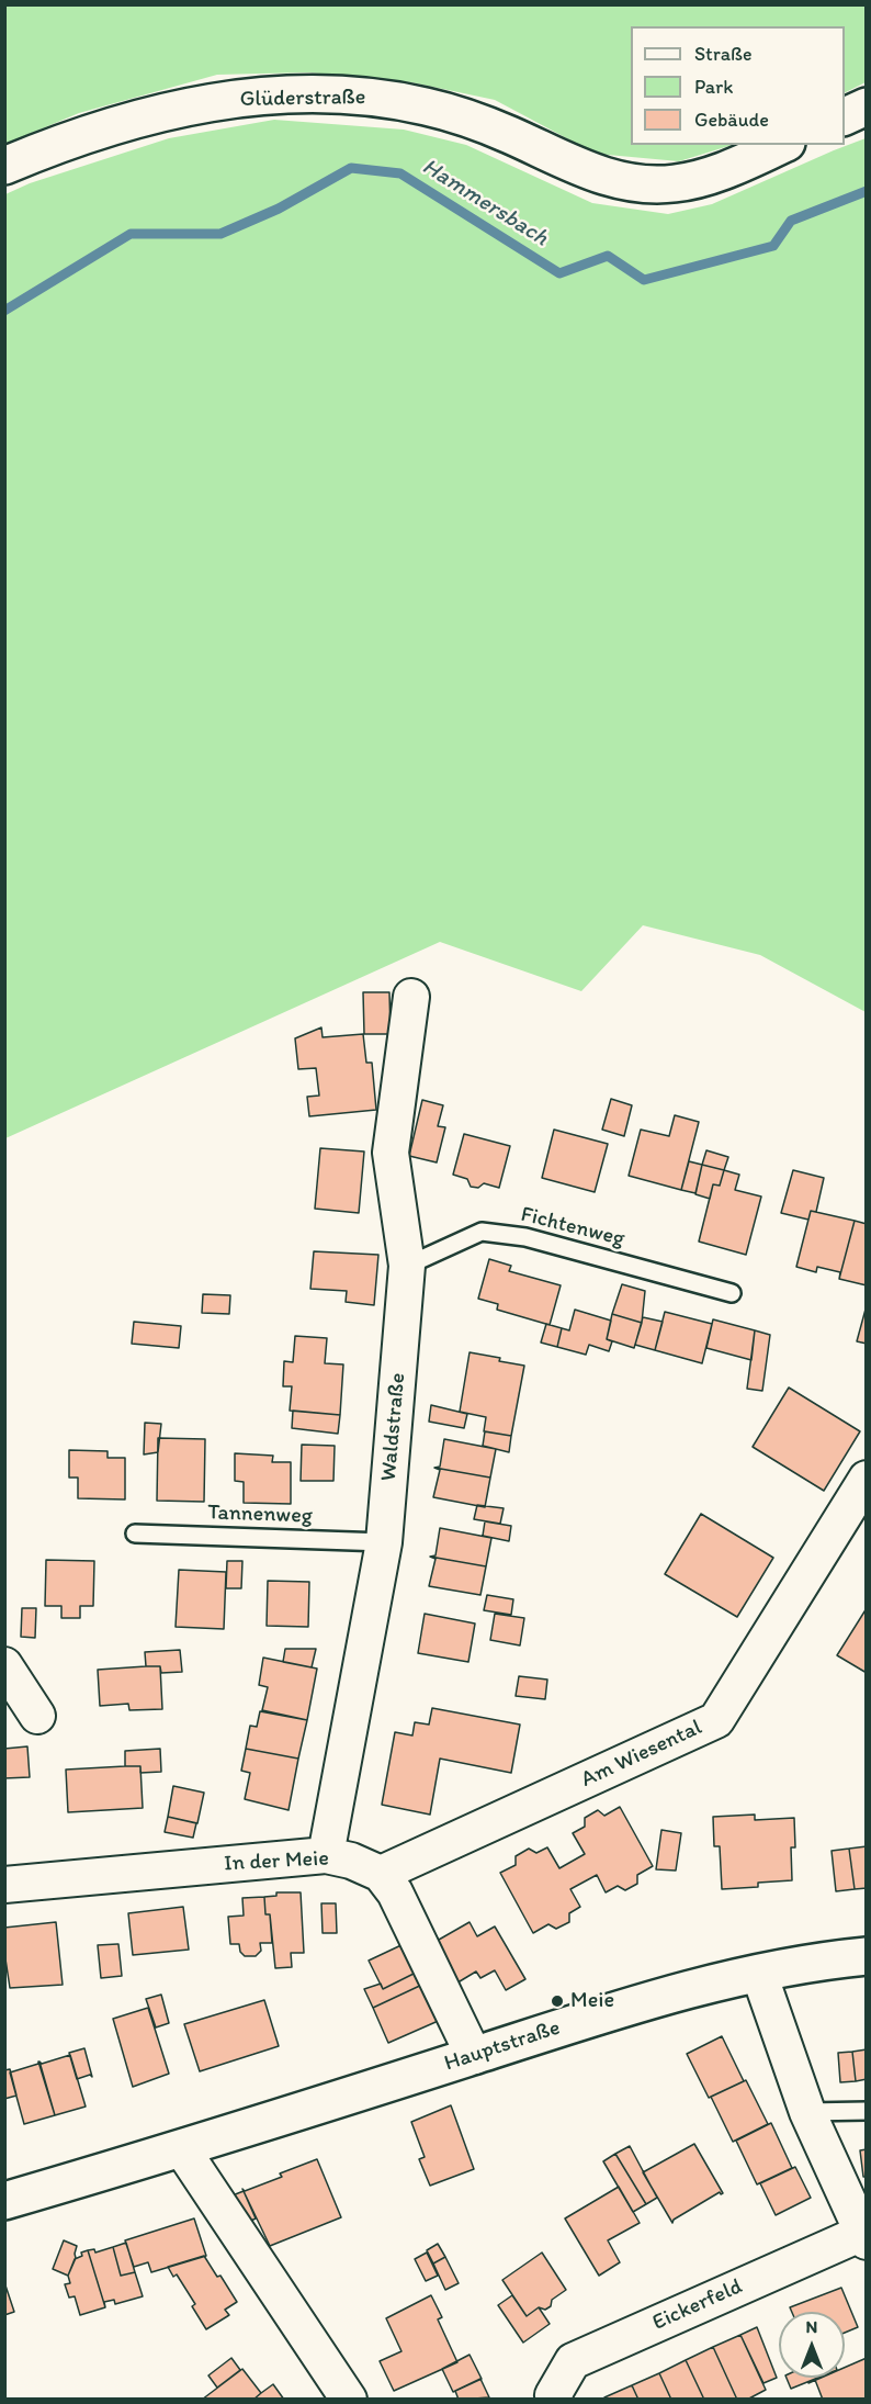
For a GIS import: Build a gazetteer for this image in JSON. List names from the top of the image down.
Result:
{
  "streets": {
    "main road": ["Glüderstraße", "Hauptstraße"],
    "street": [
      "Waldstraße",
      "Am Wiesental",
      "In der Meie",
      "Eickerfeld"
    ],
    "lane": ["Fichtenweg", "Tannenweg"]
  },
  "crossings": [
    ["Fichtenweg", "Waldstraße"],
    ["Waldstraße", "Tannenweg"],
    ["Waldstraße", "In der Meie"],
    ["Am Wiesental", "In der Meie"],
    ["In der Meie", "Hauptstraße"]
  ],
  "water": ["Hammersbach"],
  "places": ["Meie"],
  "legend": ["Straße", "Park", "Gebäude"],
  "north": "top"
}
